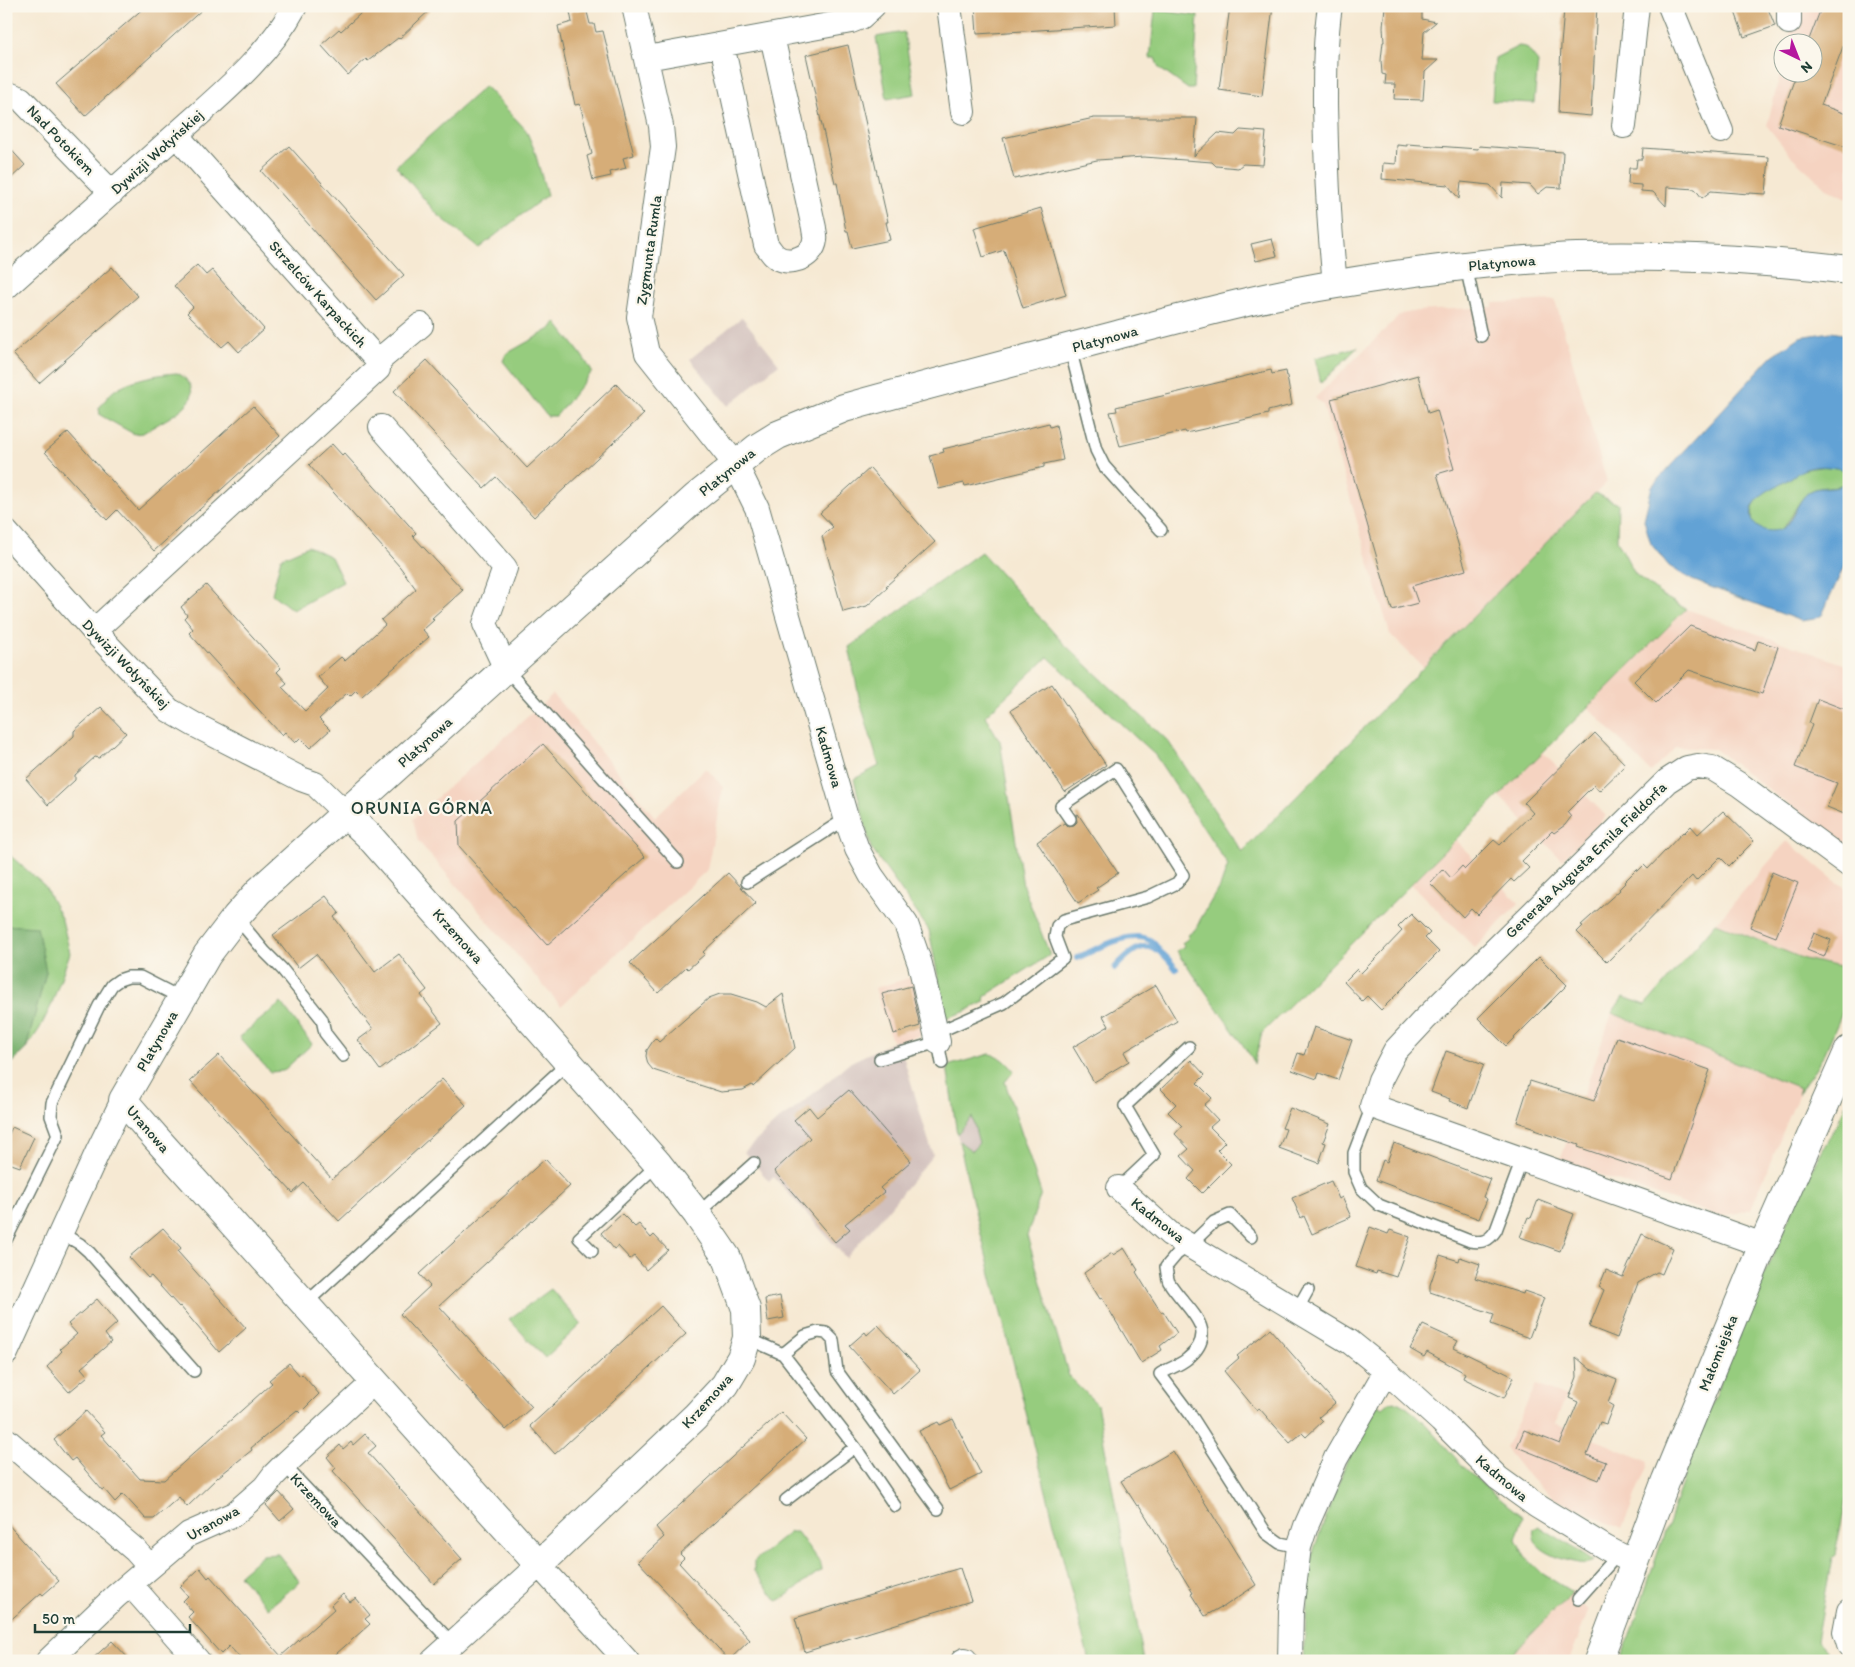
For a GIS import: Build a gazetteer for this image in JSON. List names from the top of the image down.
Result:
{
  "streets": {
    "street": [
      "Nad Potokiem",
      "Dywizji Wołyńskiej",
      "Zygmunta Rumla",
      "Platynowa",
      "Strzelców Karpackich",
      "Kadmowa",
      "Generała Augusta Emila Fieldorfa",
      "Krzemowa",
      "Uranowa",
      "Małomiejska"
    ]
  },
  "crossings": [
    ["Nad Potokiem", "Dywizji Wołyńskiej"],
    ["Dywizji Wołyńskiej", "Platynowa"],
    ["Dywizji Wołyńskiej", "Strzelców Karpackich"],
    ["Dywizji Wołyńskiej", "Krzemowa"],
    ["Zygmunta Rumla", "Platynowa"],
    ["Zygmunta Rumla", "Kadmowa"],
    ["Platynowa", "Kadmowa"],
    ["Platynowa", "Krzemowa"],
    ["Platynowa", "Uranowa"],
    ["Kadmowa", "Małomiejska"],
    ["Krzemowa", "Uranowa"]
  ],
  "districts": ["ORUNIA GÓRNA"],
  "scale_bar": "50 m",
  "north": "bottom right"
}
